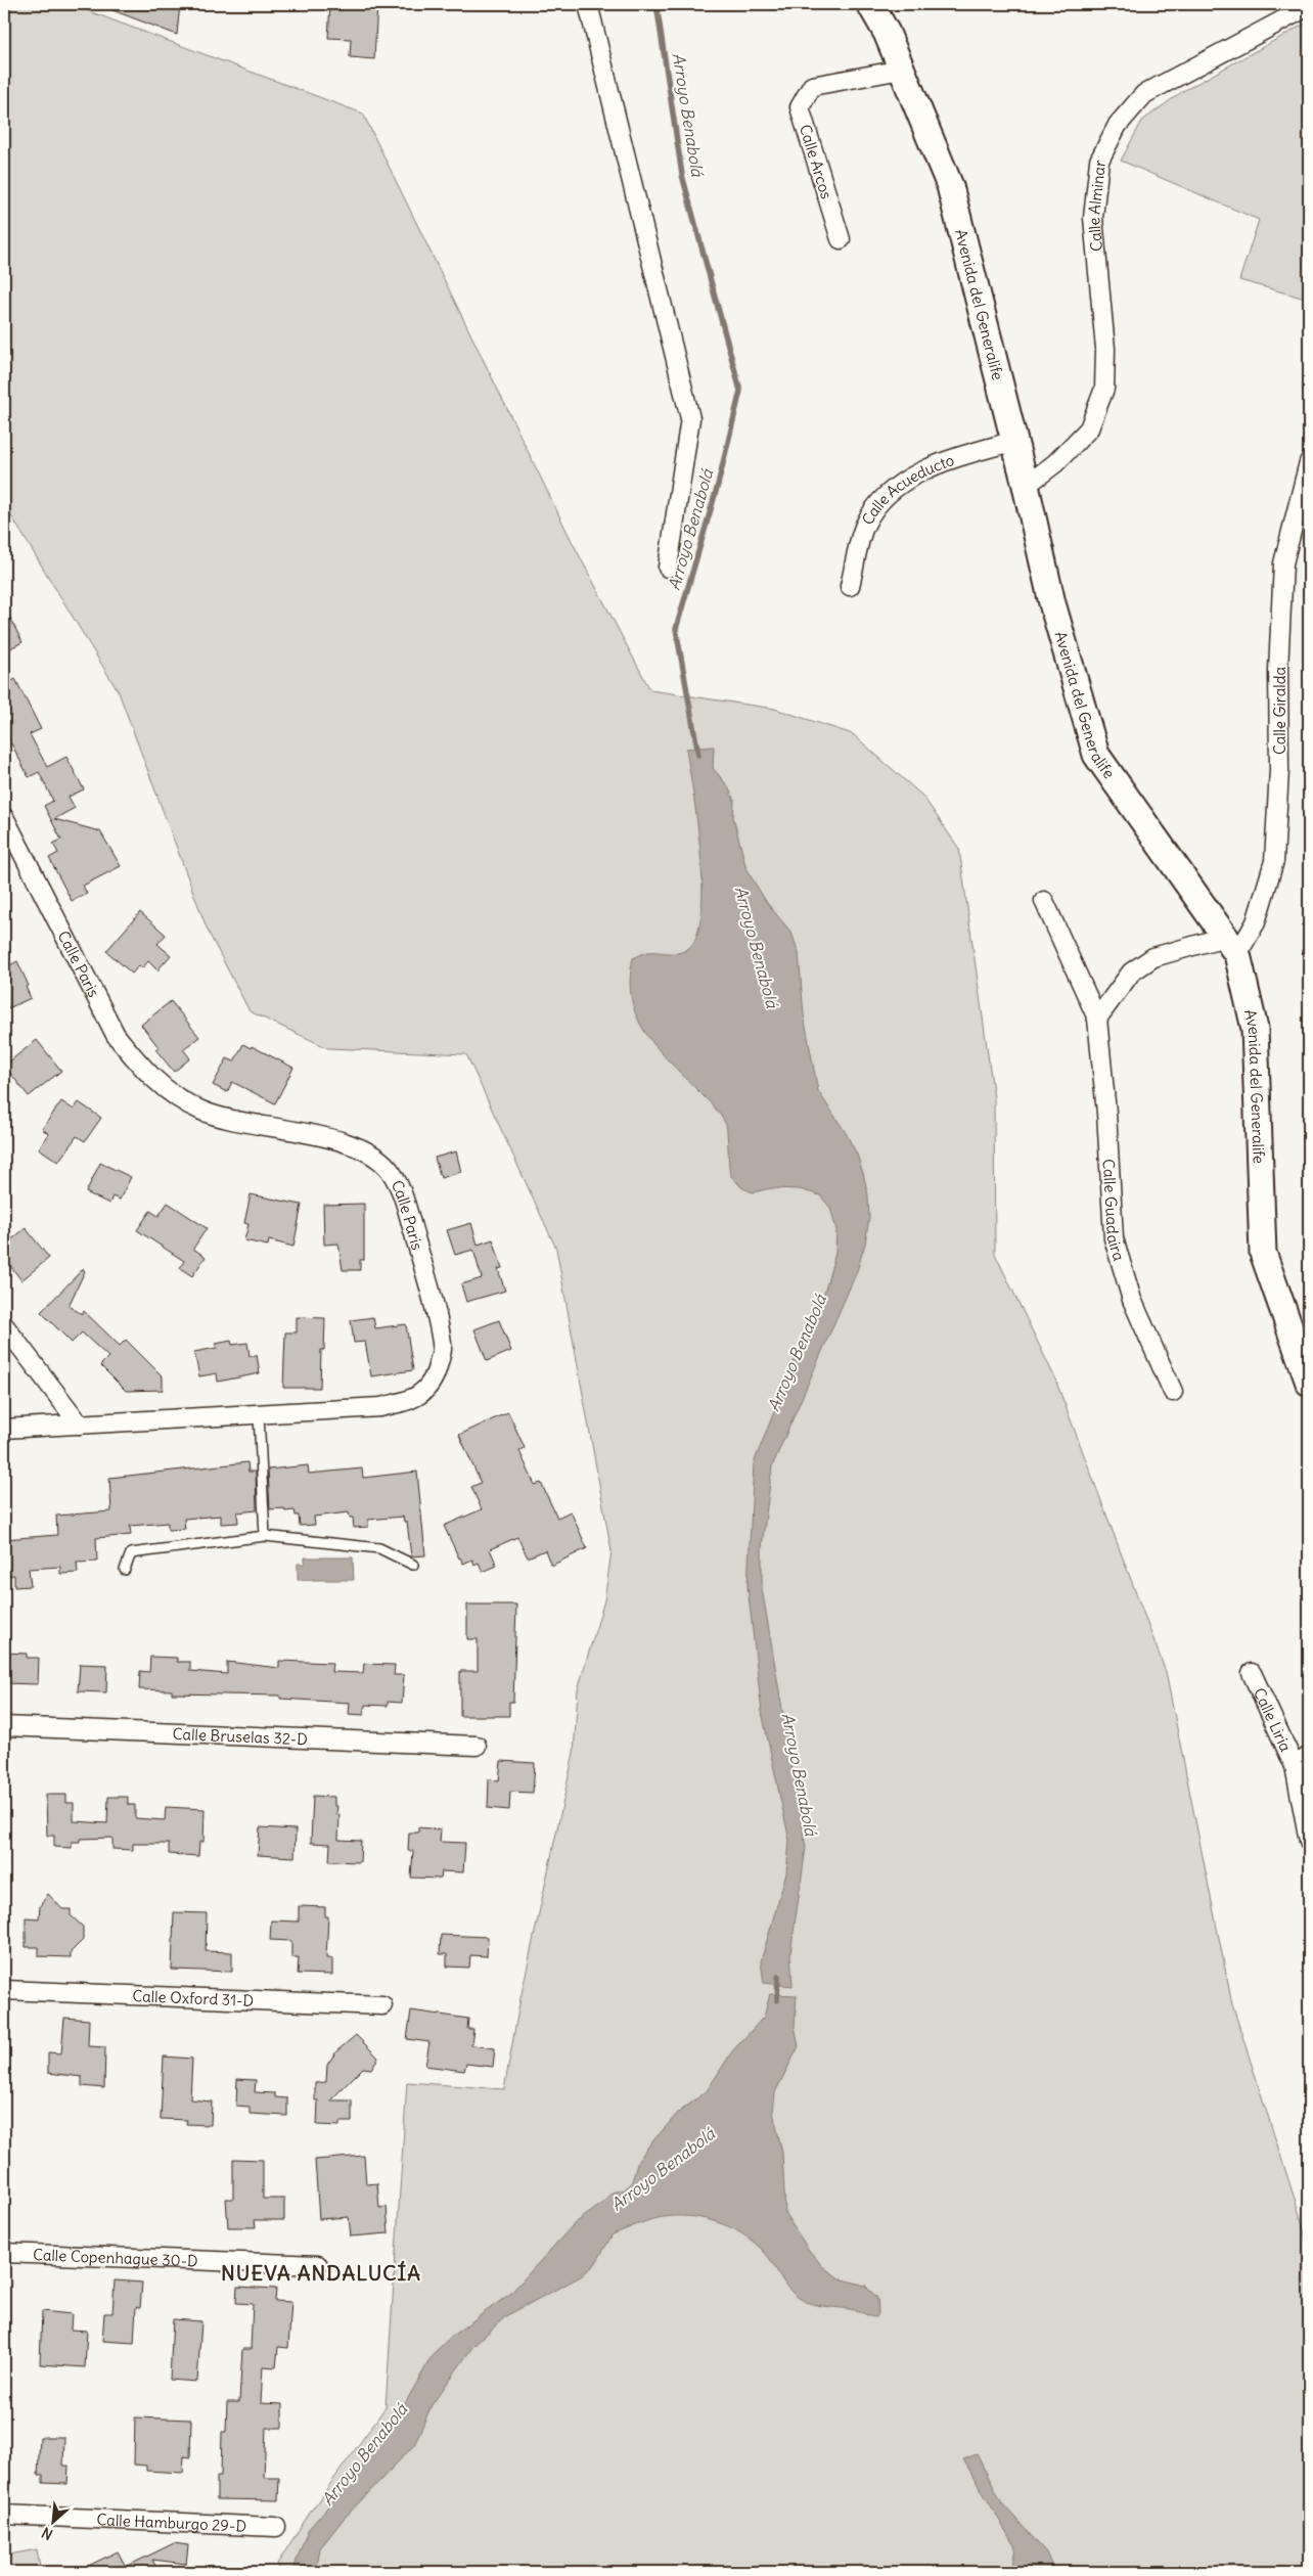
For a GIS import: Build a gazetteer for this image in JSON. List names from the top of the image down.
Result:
{
  "streets": {
    "street": [
      "Calle Arcos",
      "Calle Alminar",
      "Avenida del Generalife",
      "Calle Acueducto",
      "Calle Giralda",
      "Calle Paris",
      "Calle Guadaira",
      "Calle Liria",
      "Calle Bruselas 32-D",
      "Calle Oxford 31-D",
      "Calle Copenhague 30-D",
      "Calle Hamburgo 29-D"
    ]
  },
  "crossings": [
    ["Calle Arcos", "Avenida del Generalife"],
    ["Calle Alminar", "Avenida del Generalife"],
    ["Avenida del Generalife", "Calle Acueducto"],
    ["Avenida del Generalife", "Calle Giralda"]
  ],
  "districts": ["NUEVA ANDALUCÍA"],
  "water": ["Arroyo Benabolá"],
  "north": "bottom left"
}
